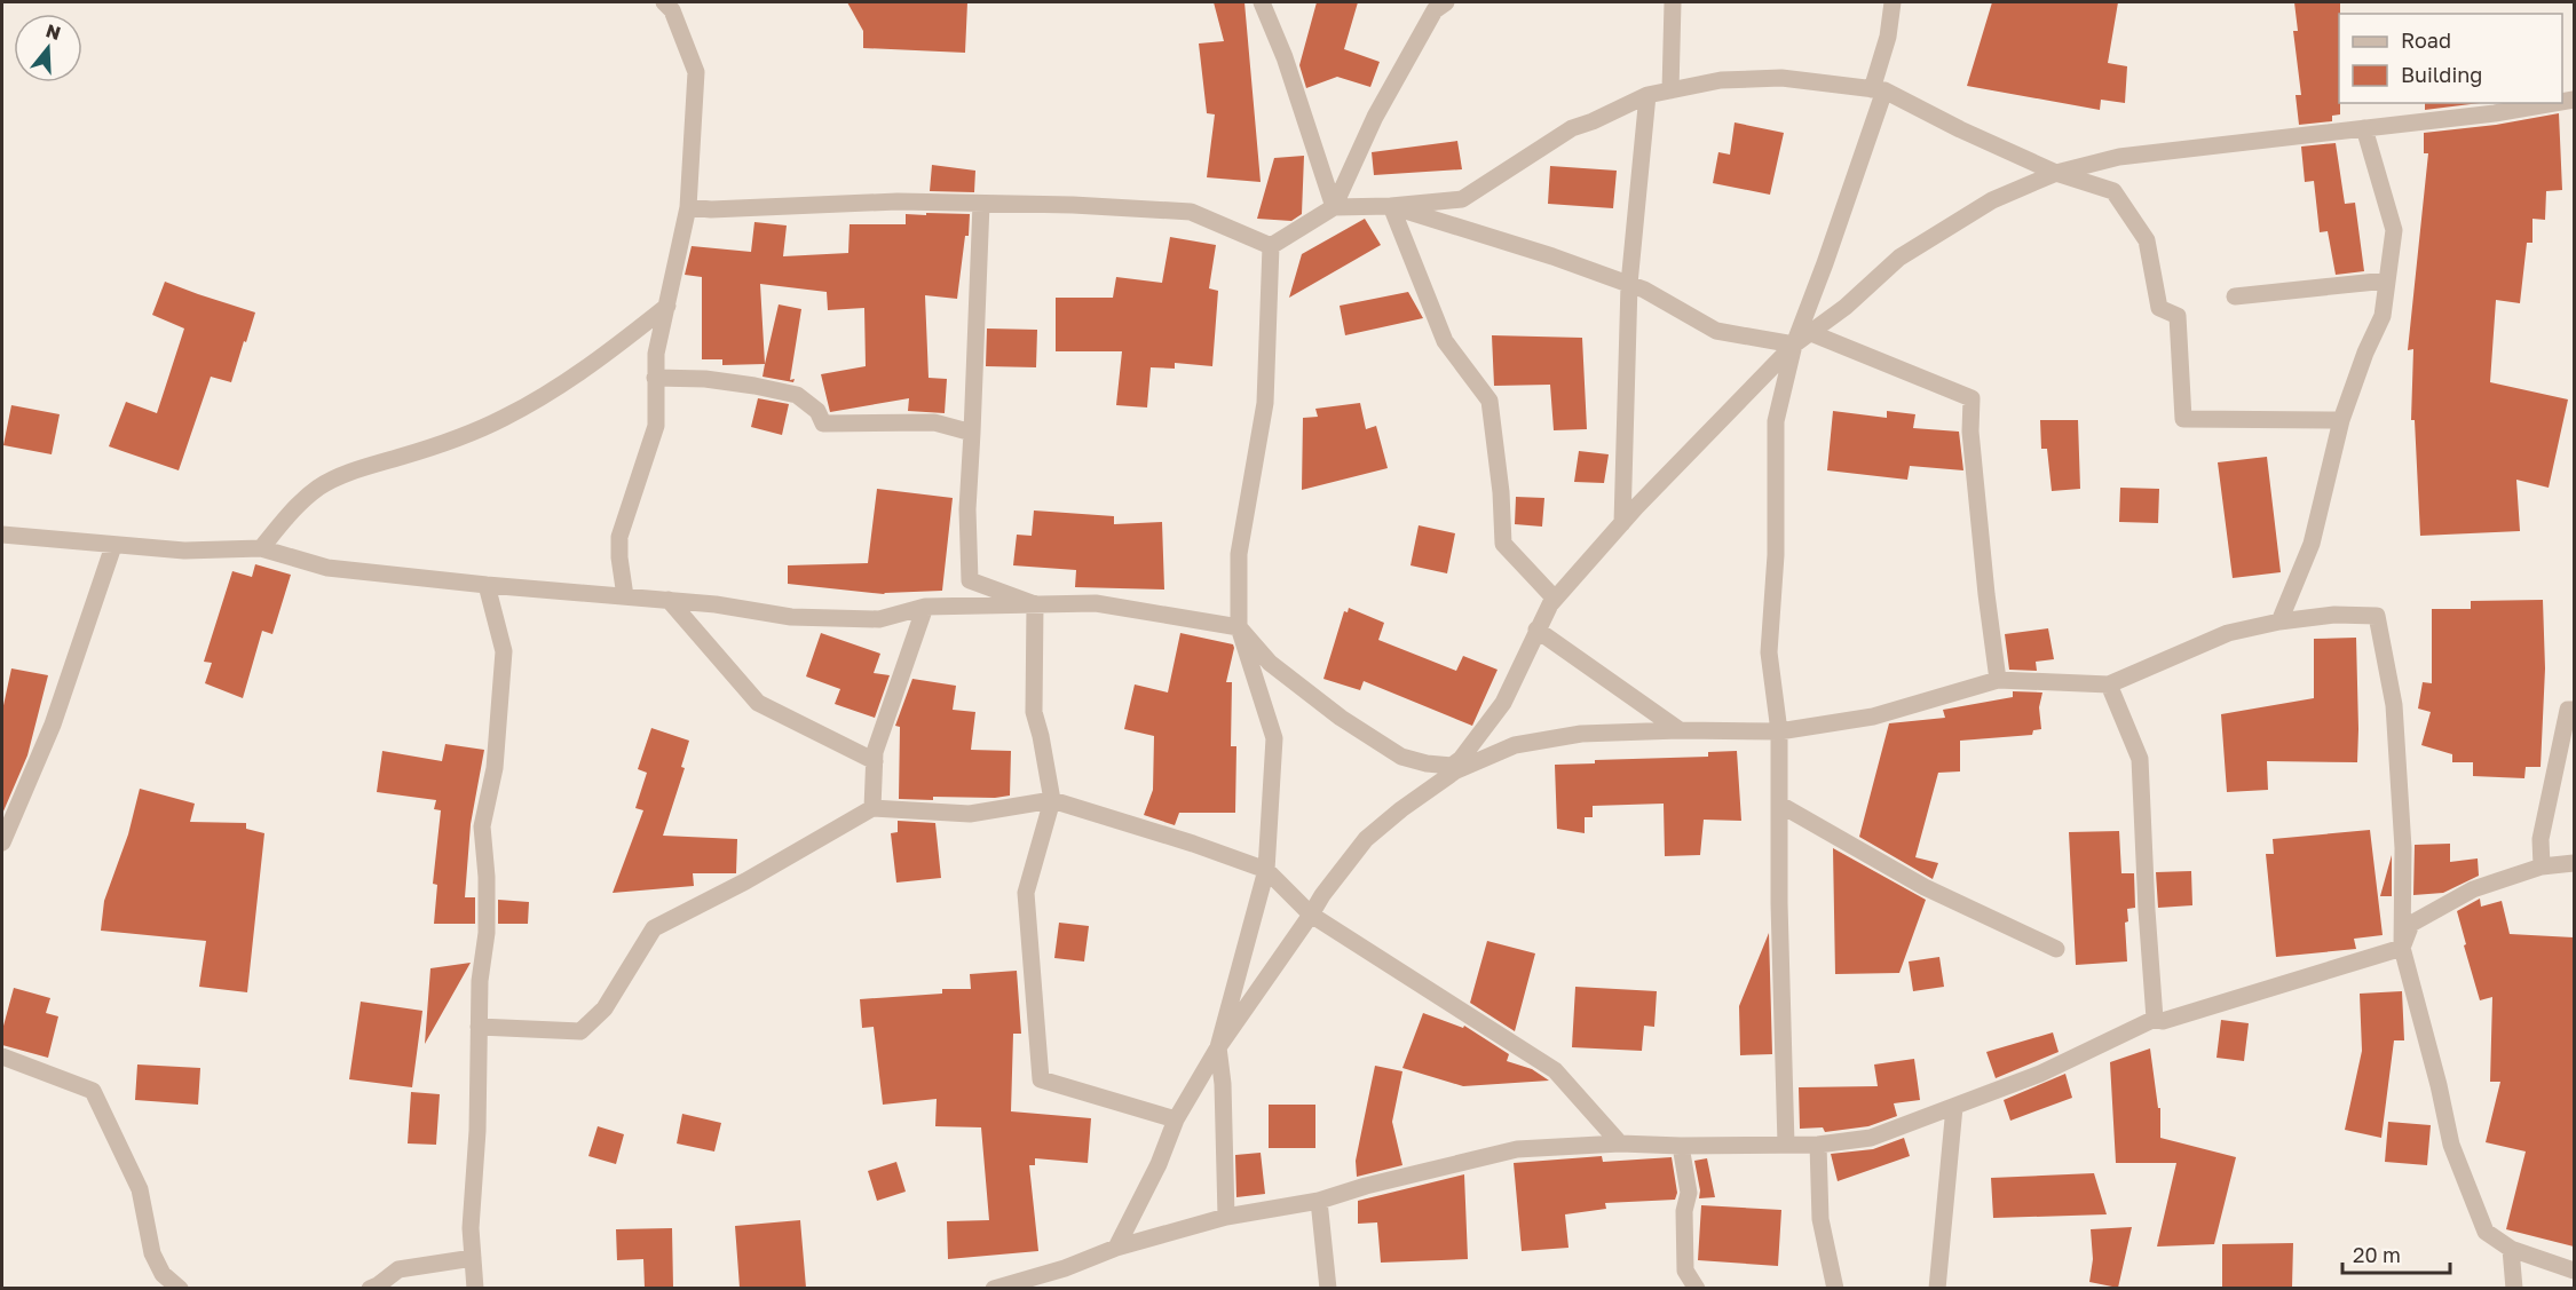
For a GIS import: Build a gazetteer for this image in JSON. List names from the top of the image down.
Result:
{
  "legend": ["Road", "Building"],
  "scale_bar": "20 m",
  "north": "top"
}
